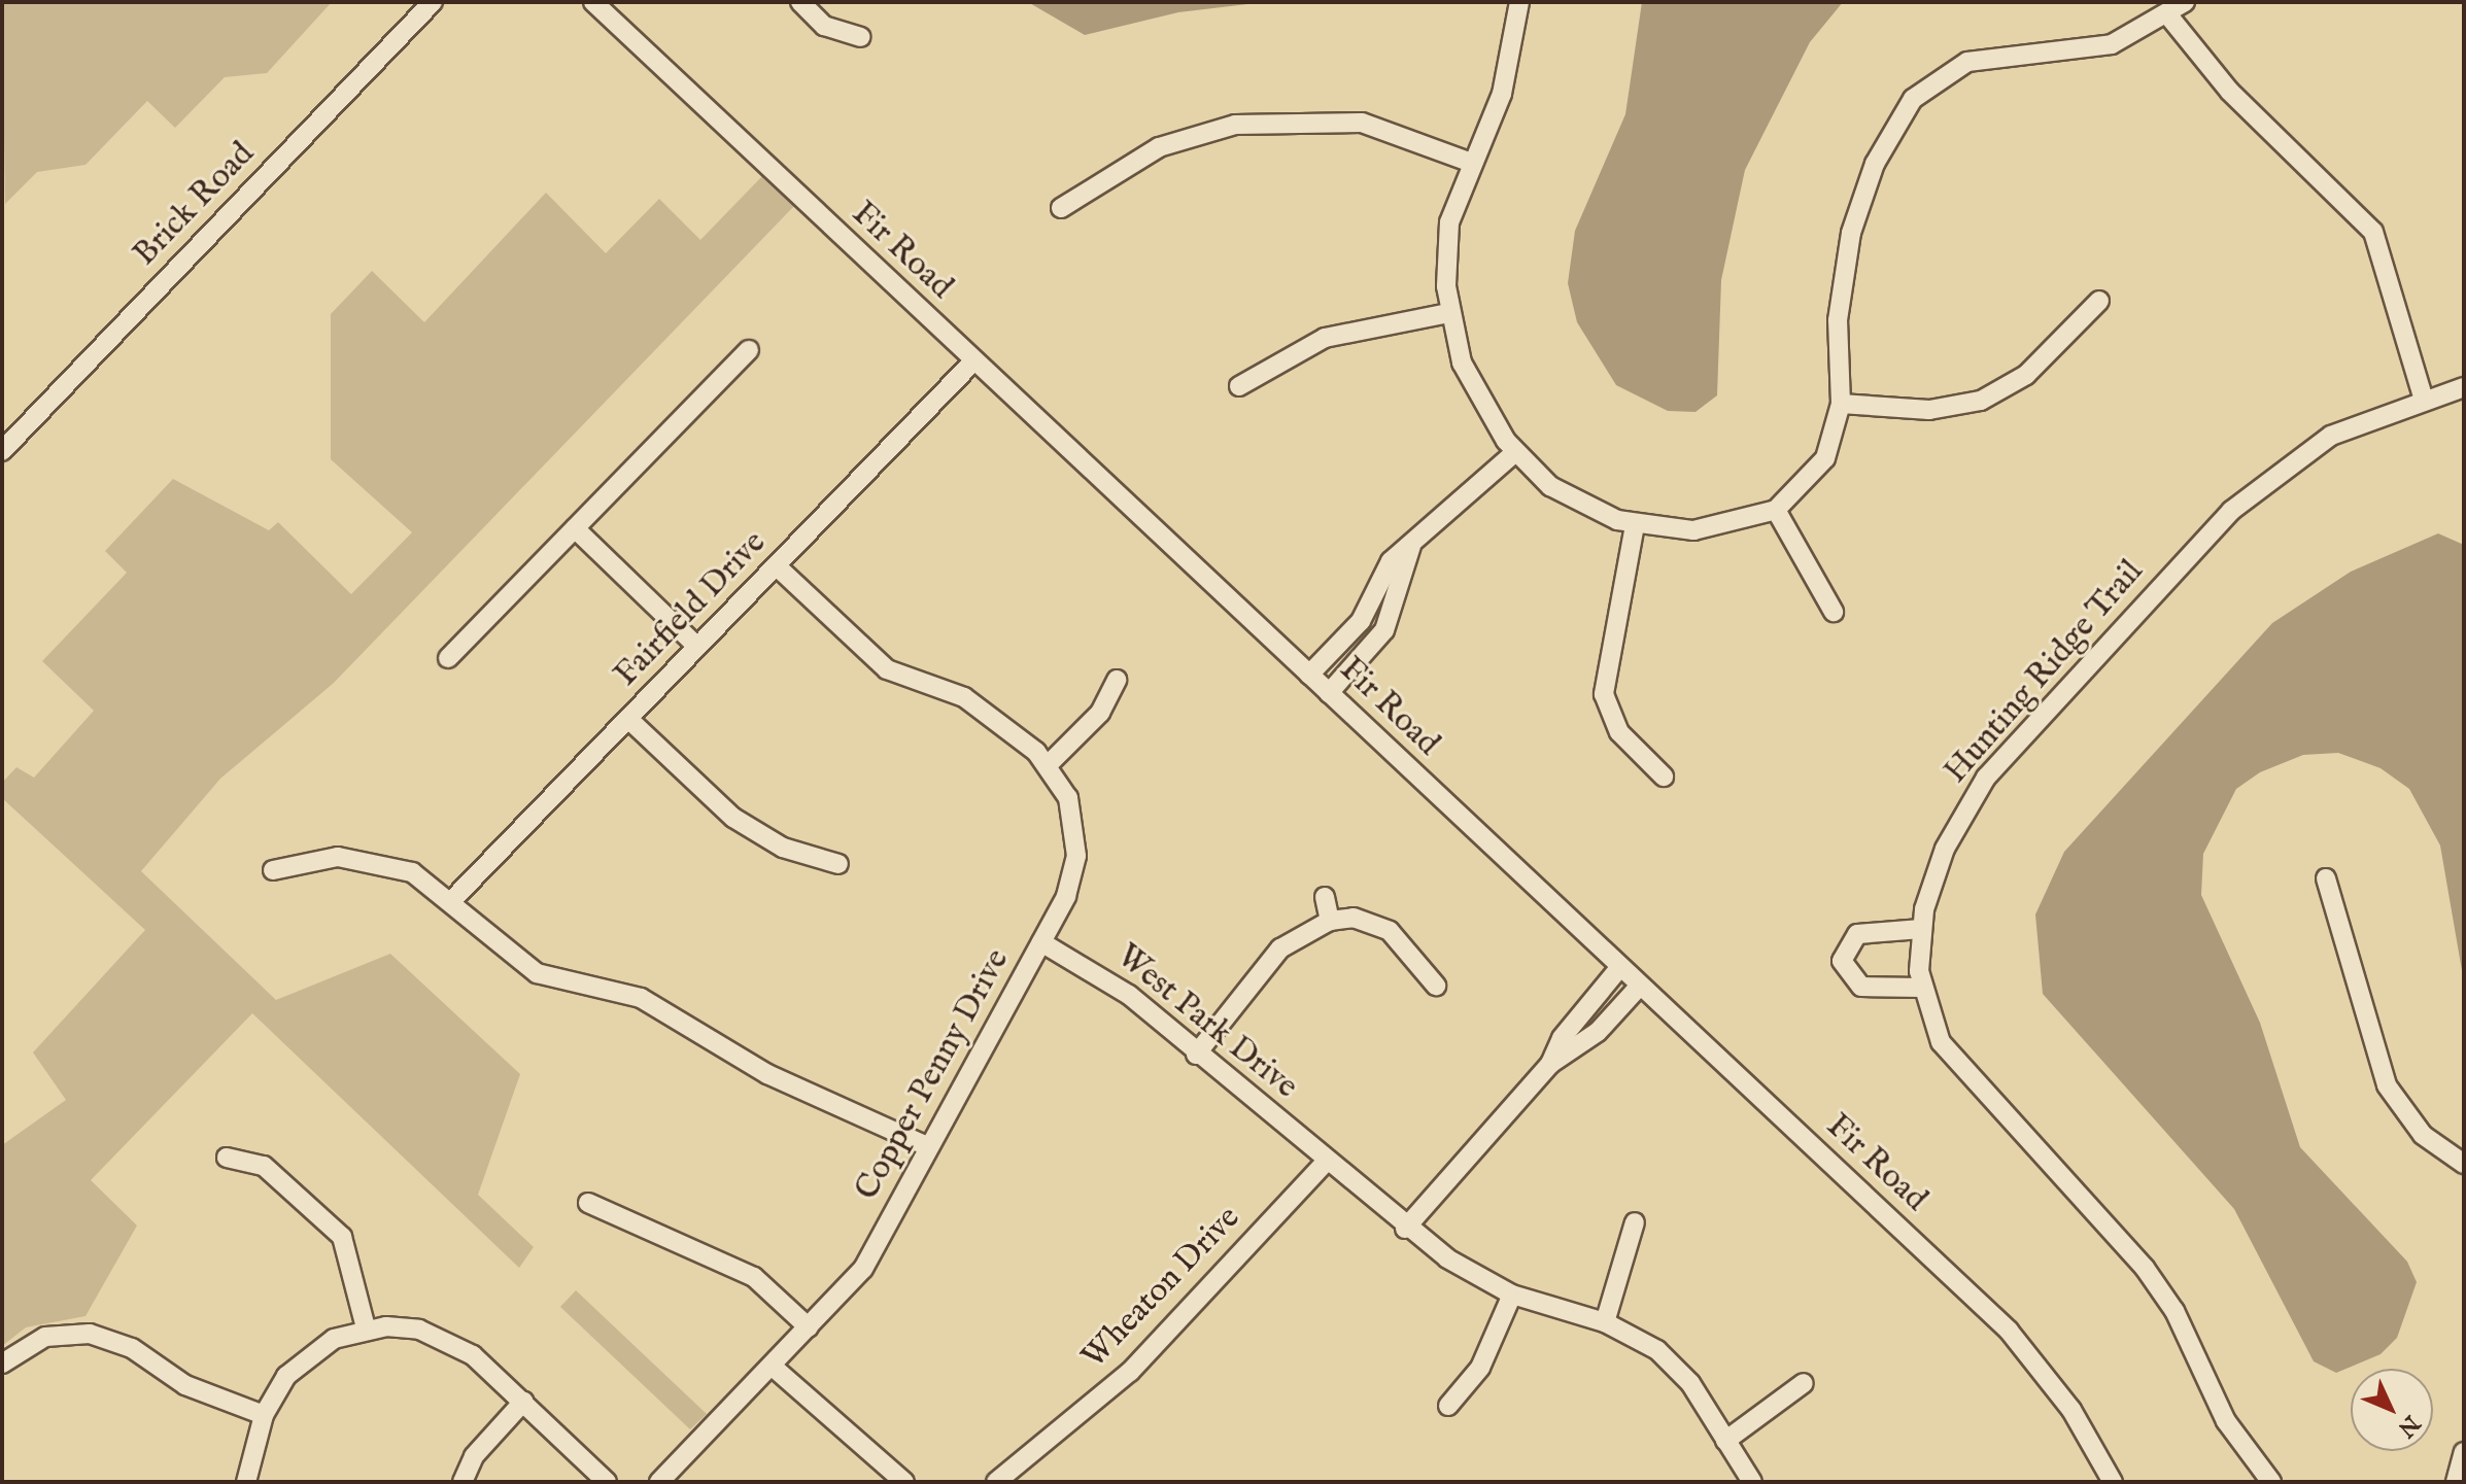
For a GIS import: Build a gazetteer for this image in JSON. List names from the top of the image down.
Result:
{
  "streets": {
    "street": [
      "Brick Road",
      "Fir Road",
      "Fairfield Drive",
      "Hunting Ridge Trail",
      "West Park Drive",
      "Copper Penny Drive",
      "Wheaton Drive"
    ]
  },
  "crossings": [
    ["Fir Road", "Fairfield Drive"],
    ["West Park Drive", "Copper Penny Drive"],
    ["West Park Drive", "Wheaton Drive"]
  ],
  "north": "bottom right"
}
